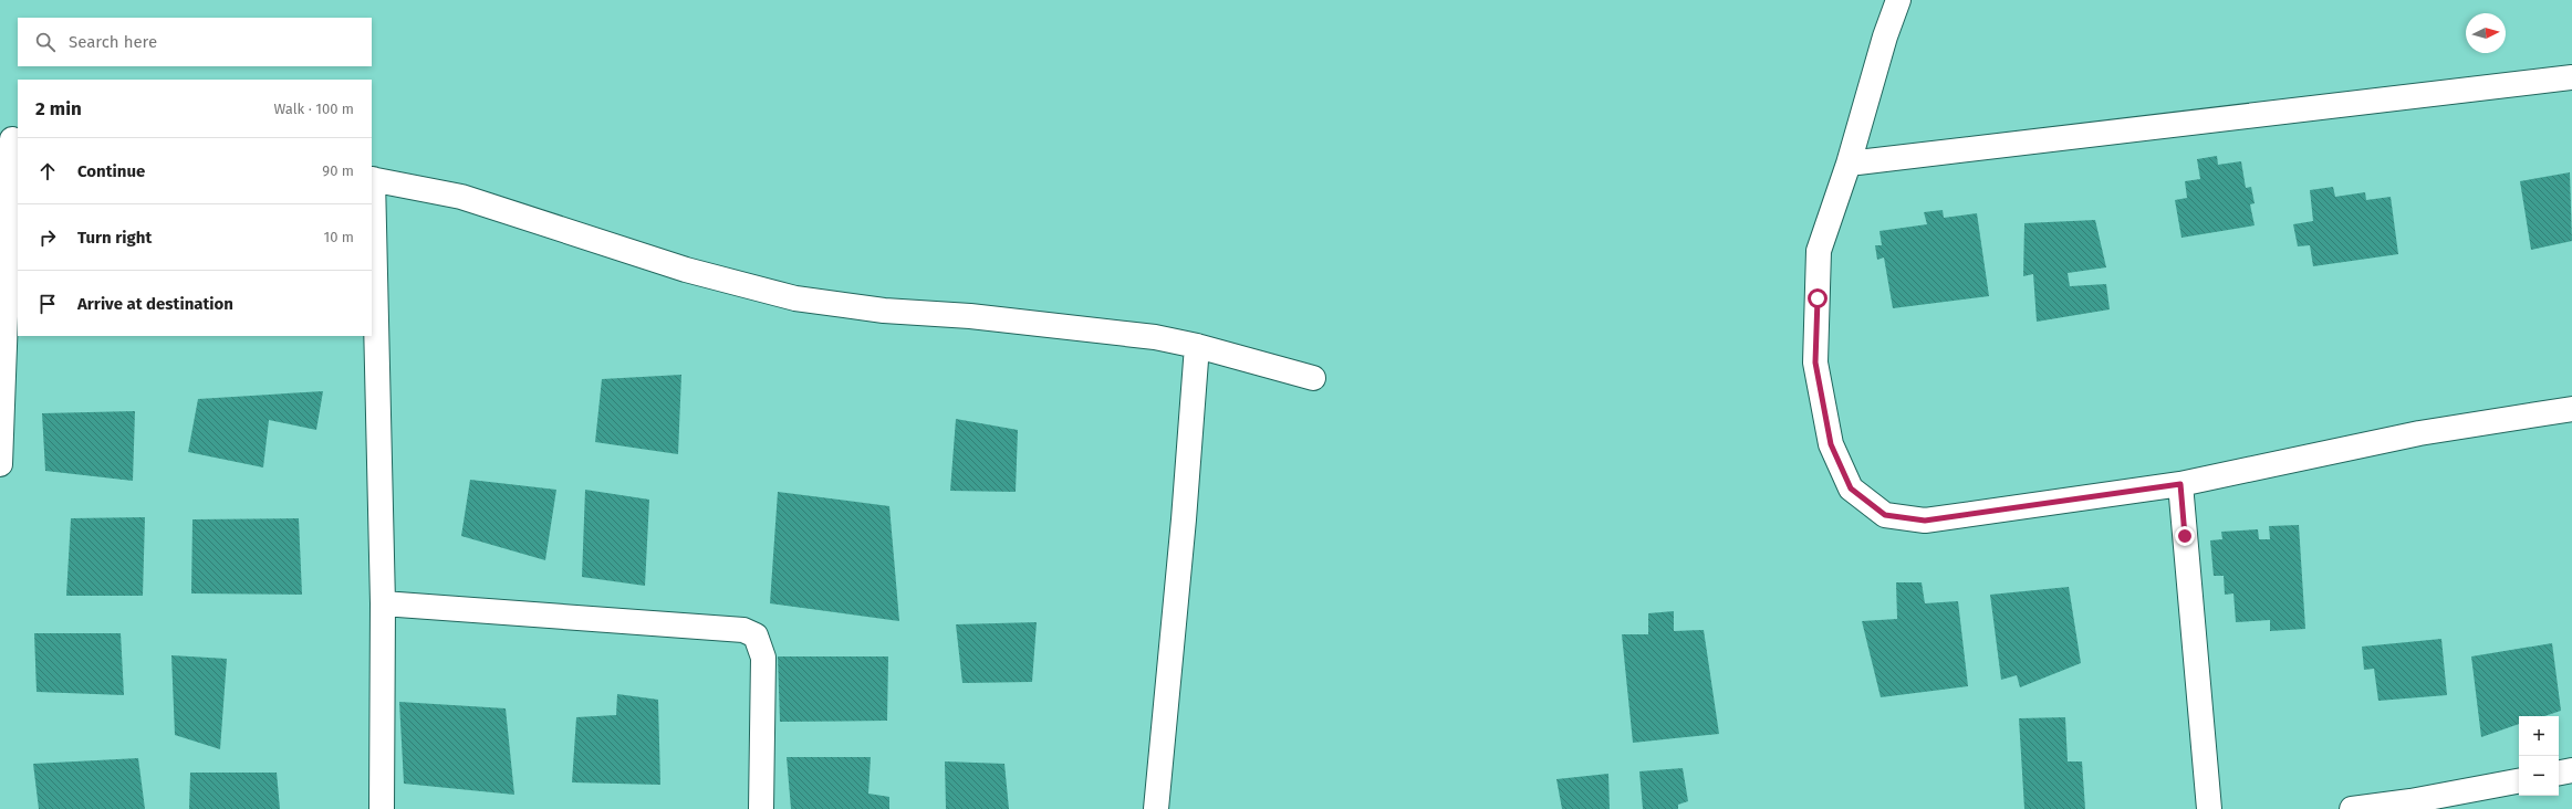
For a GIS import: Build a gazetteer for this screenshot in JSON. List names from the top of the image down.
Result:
{
  "north": "right",
  "page": {
    "search": "Search here",
    "heading": ["2 min", "Walk · 100 m"],
    "list": [
      ["Continue", "90 m"],
      ["Turn right", "10 m"],
      "Arrive at destination"
    ],
    "map_buttons": ["+", "−"]
  }
}
